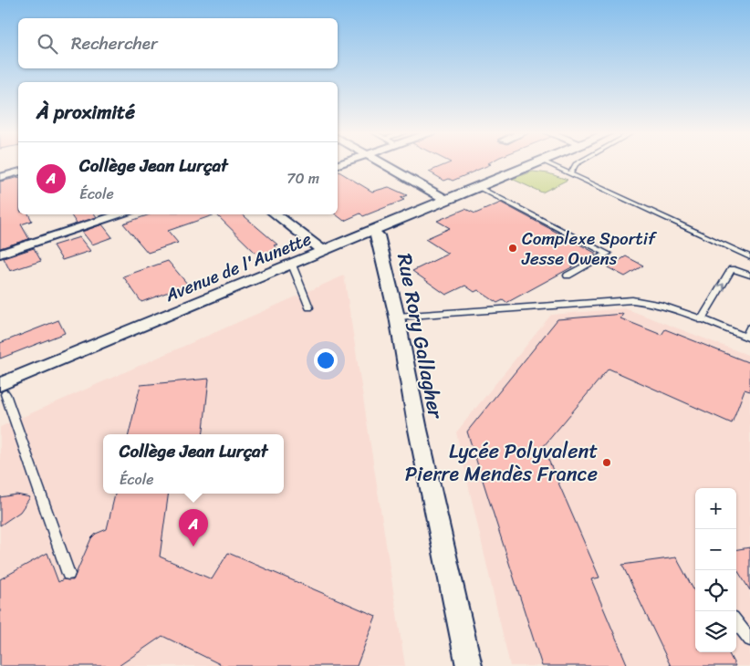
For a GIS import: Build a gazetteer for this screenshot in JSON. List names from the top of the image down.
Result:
{
  "streets": {
    "street": ["Avenue de l'Aunette", "Rue Rory Gallagher"]
  },
  "crossings": [
    ["Avenue de l'Aunette", "Rue Rory Gallagher"]
  ],
  "places": ["Complexe Sportif Jesse Owens", "Lycée Polyvalent Pierre Mendès France"],
  "page": {
    "search": "Rechercher",
    "heading": "À proximité",
    "list": [
      {
        "mark": "A",
        "name": "Collège Jean Lurçat",
        "note": "École",
        "value": "70 m"
      }
    ],
    "popup": ["Collège Jean Lurçat", "École"],
    "map_buttons": ["+", "−"],
    "pins": "A"
  }
}
